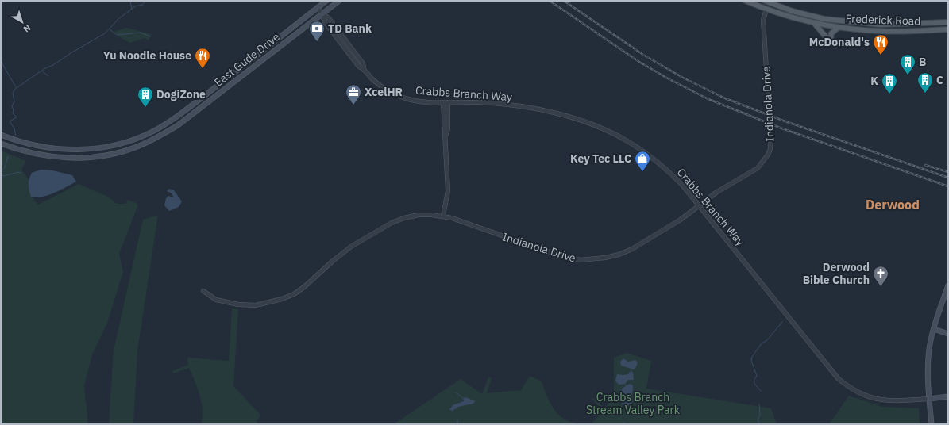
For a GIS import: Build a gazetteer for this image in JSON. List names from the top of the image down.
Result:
{
  "streets": {
    "main road": ["Frederick Road", "East Gude Drive", "Crabbs Branch Way"],
    "street": ["Indianola Drive"]
  },
  "crossings": [
    ["Frederick Road", "Indianola Drive"],
    ["East Gude Drive", "Crabbs Branch Way"],
    ["Crabbs Branch Way", "Indianola Drive"]
  ],
  "districts": ["Derwood"],
  "parks": ["Crabbs Branch Stream Valley Park"],
  "places": {
    "bank": ["TD Bank"],
    "restaurant": ["McDonald's", "Yu Noodle House"],
    "building": [
      "B",
      "C",
      "K",
      "DogiZone"
    ],
    "office": ["XcelHR"],
    "shop": ["Key Tec LLC"],
    "church": ["Derwood Bible Church"]
  },
  "north": "bottom right"
}
